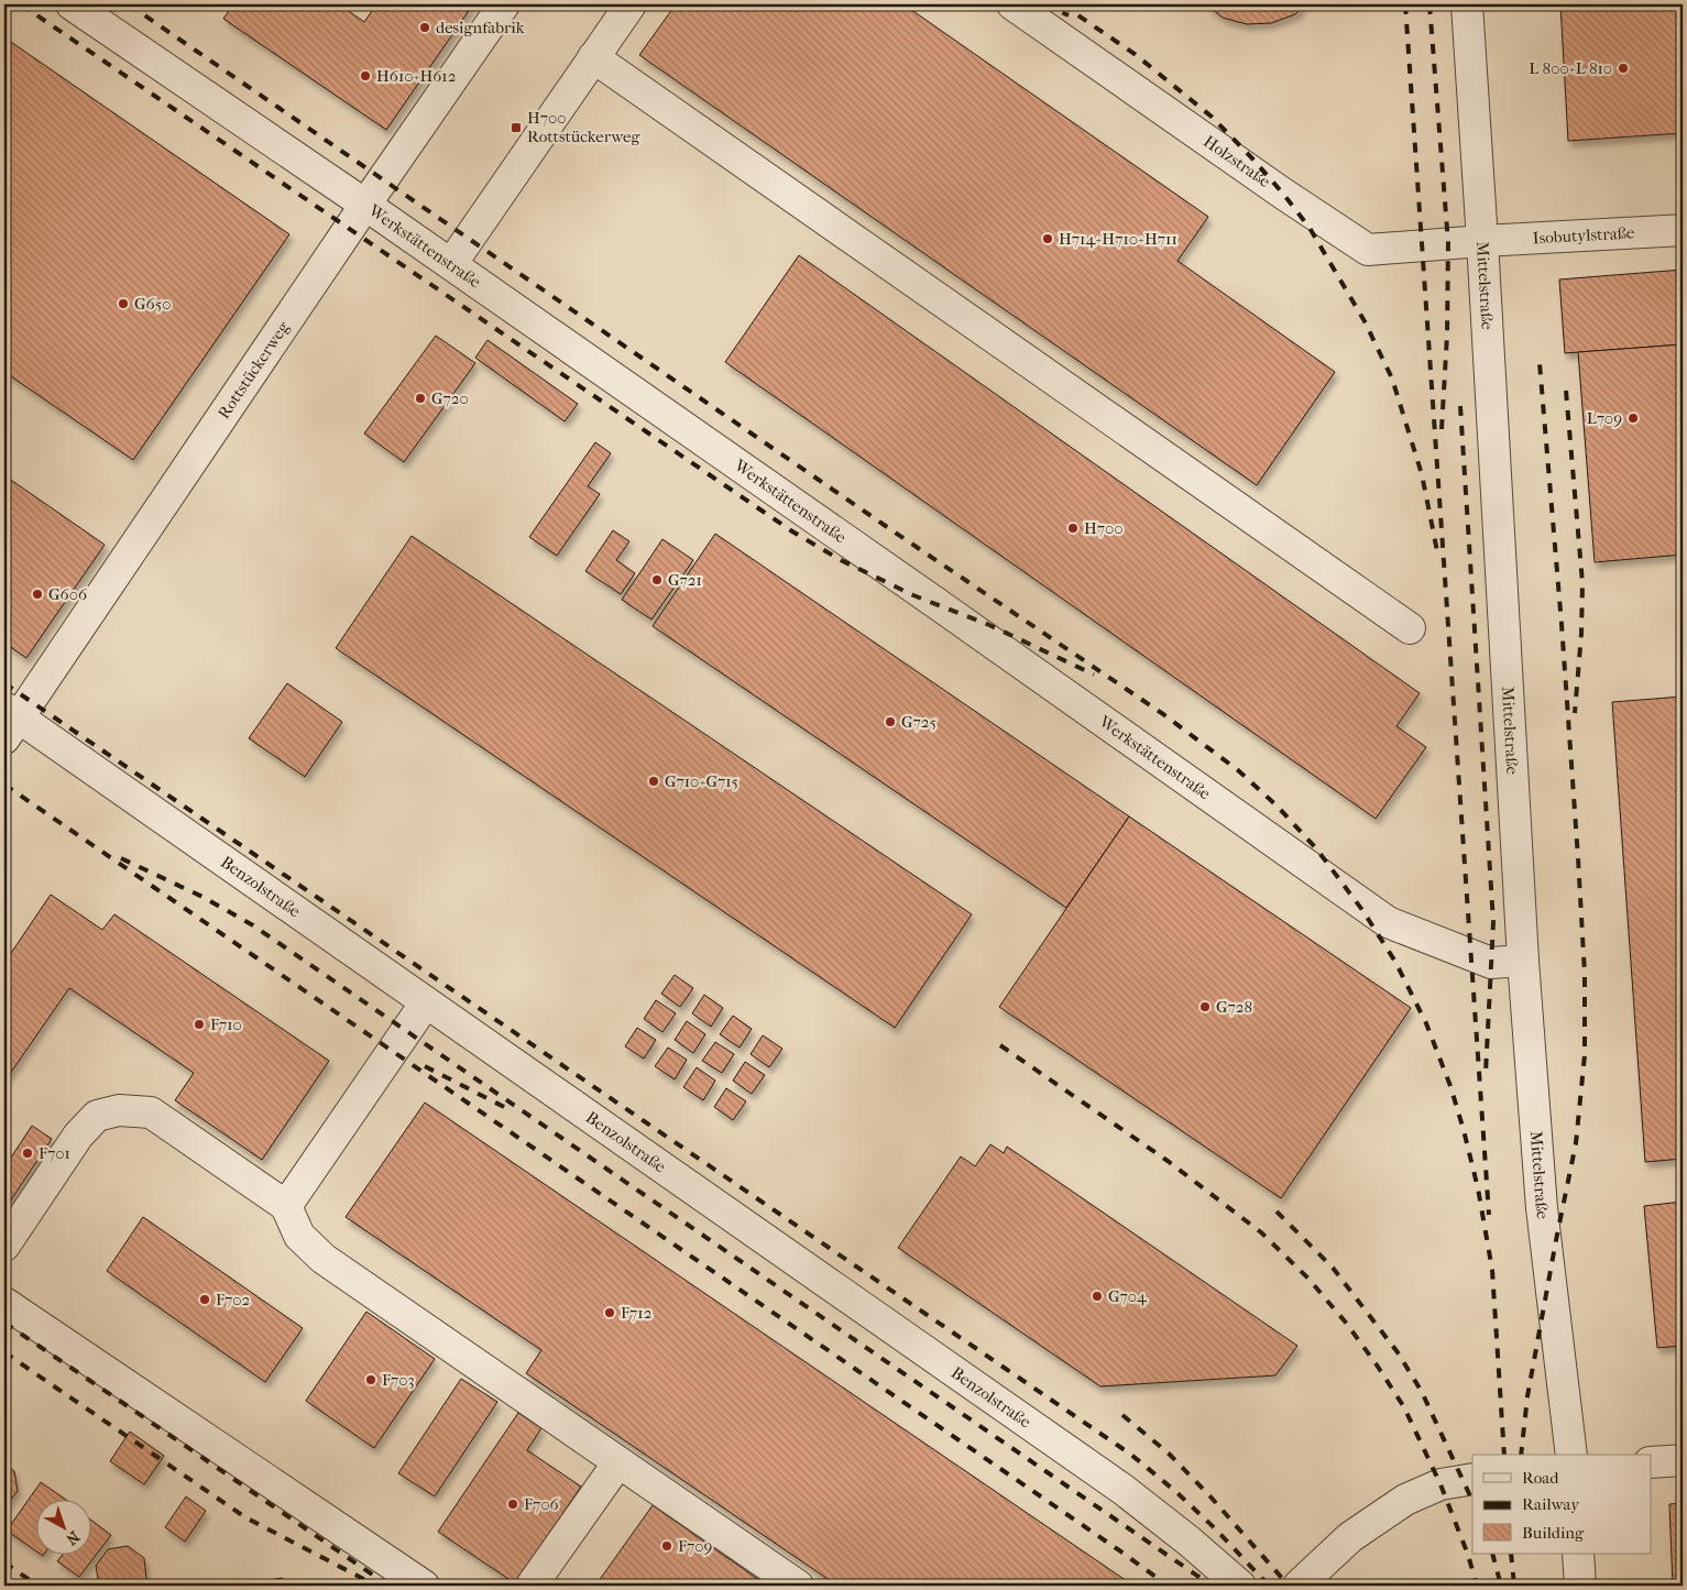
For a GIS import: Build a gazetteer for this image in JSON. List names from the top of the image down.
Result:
{
  "streets": {
    "street": [
      "Holzstraße",
      "Isobutylstraße",
      "Werkstättenstraße",
      "Mittelstraße",
      "Rottstückerweg",
      "Benzolstraße"
    ]
  },
  "crossings": [
    ["Holzstraße", "Isobutylstraße"],
    ["Holzstraße", "Mittelstraße"],
    ["Isobutylstraße", "Mittelstraße"],
    ["Werkstättenstraße", "Mittelstraße"],
    ["Werkstättenstraße", "Rottstückerweg"],
    ["Rottstückerweg", "Benzolstraße"]
  ],
  "places": {
    "other": [
      "designfabrik",
      "L 800+L 810",
      "H610+H612",
      "H714+H710+H711",
      "G650",
      "G720",
      "L709",
      "H700",
      "G721",
      "G606",
      "G725",
      "G710+G715",
      "G728",
      "F710",
      "F701",
      "G704",
      "F702",
      "F712",
      "F703",
      "F706",
      "F709"
    ],
    "transit": ["H700 Rottstückerweg"]
  },
  "legend": ["Road", "Railway", "Building"],
  "north": "bottom right"
}
